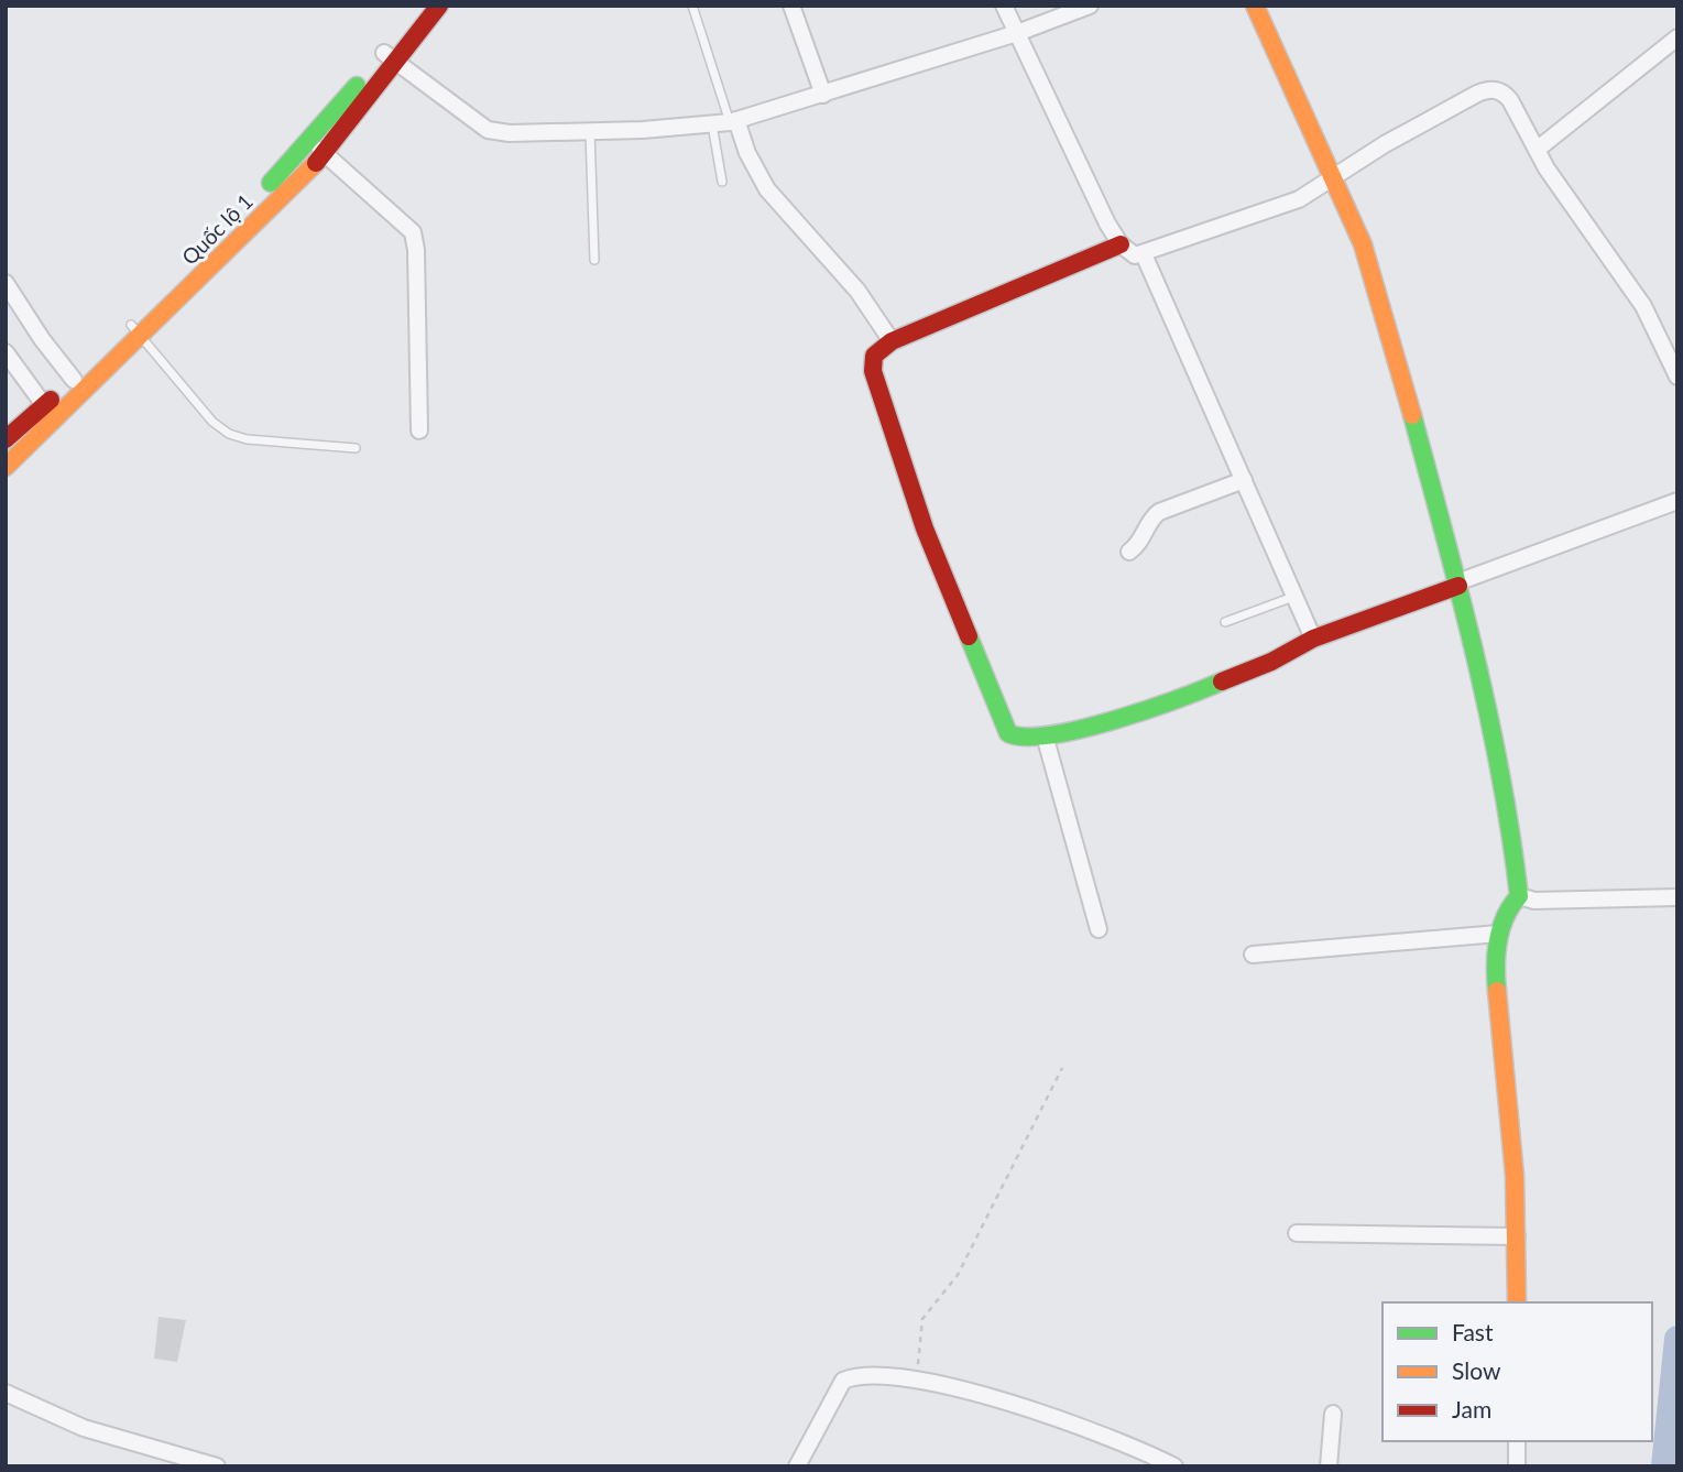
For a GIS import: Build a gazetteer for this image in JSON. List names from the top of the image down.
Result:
{
  "streets": {
    "main road": ["Quốc lộ 1"]
  },
  "legend": ["Fast", "Slow", "Jam"]
}
